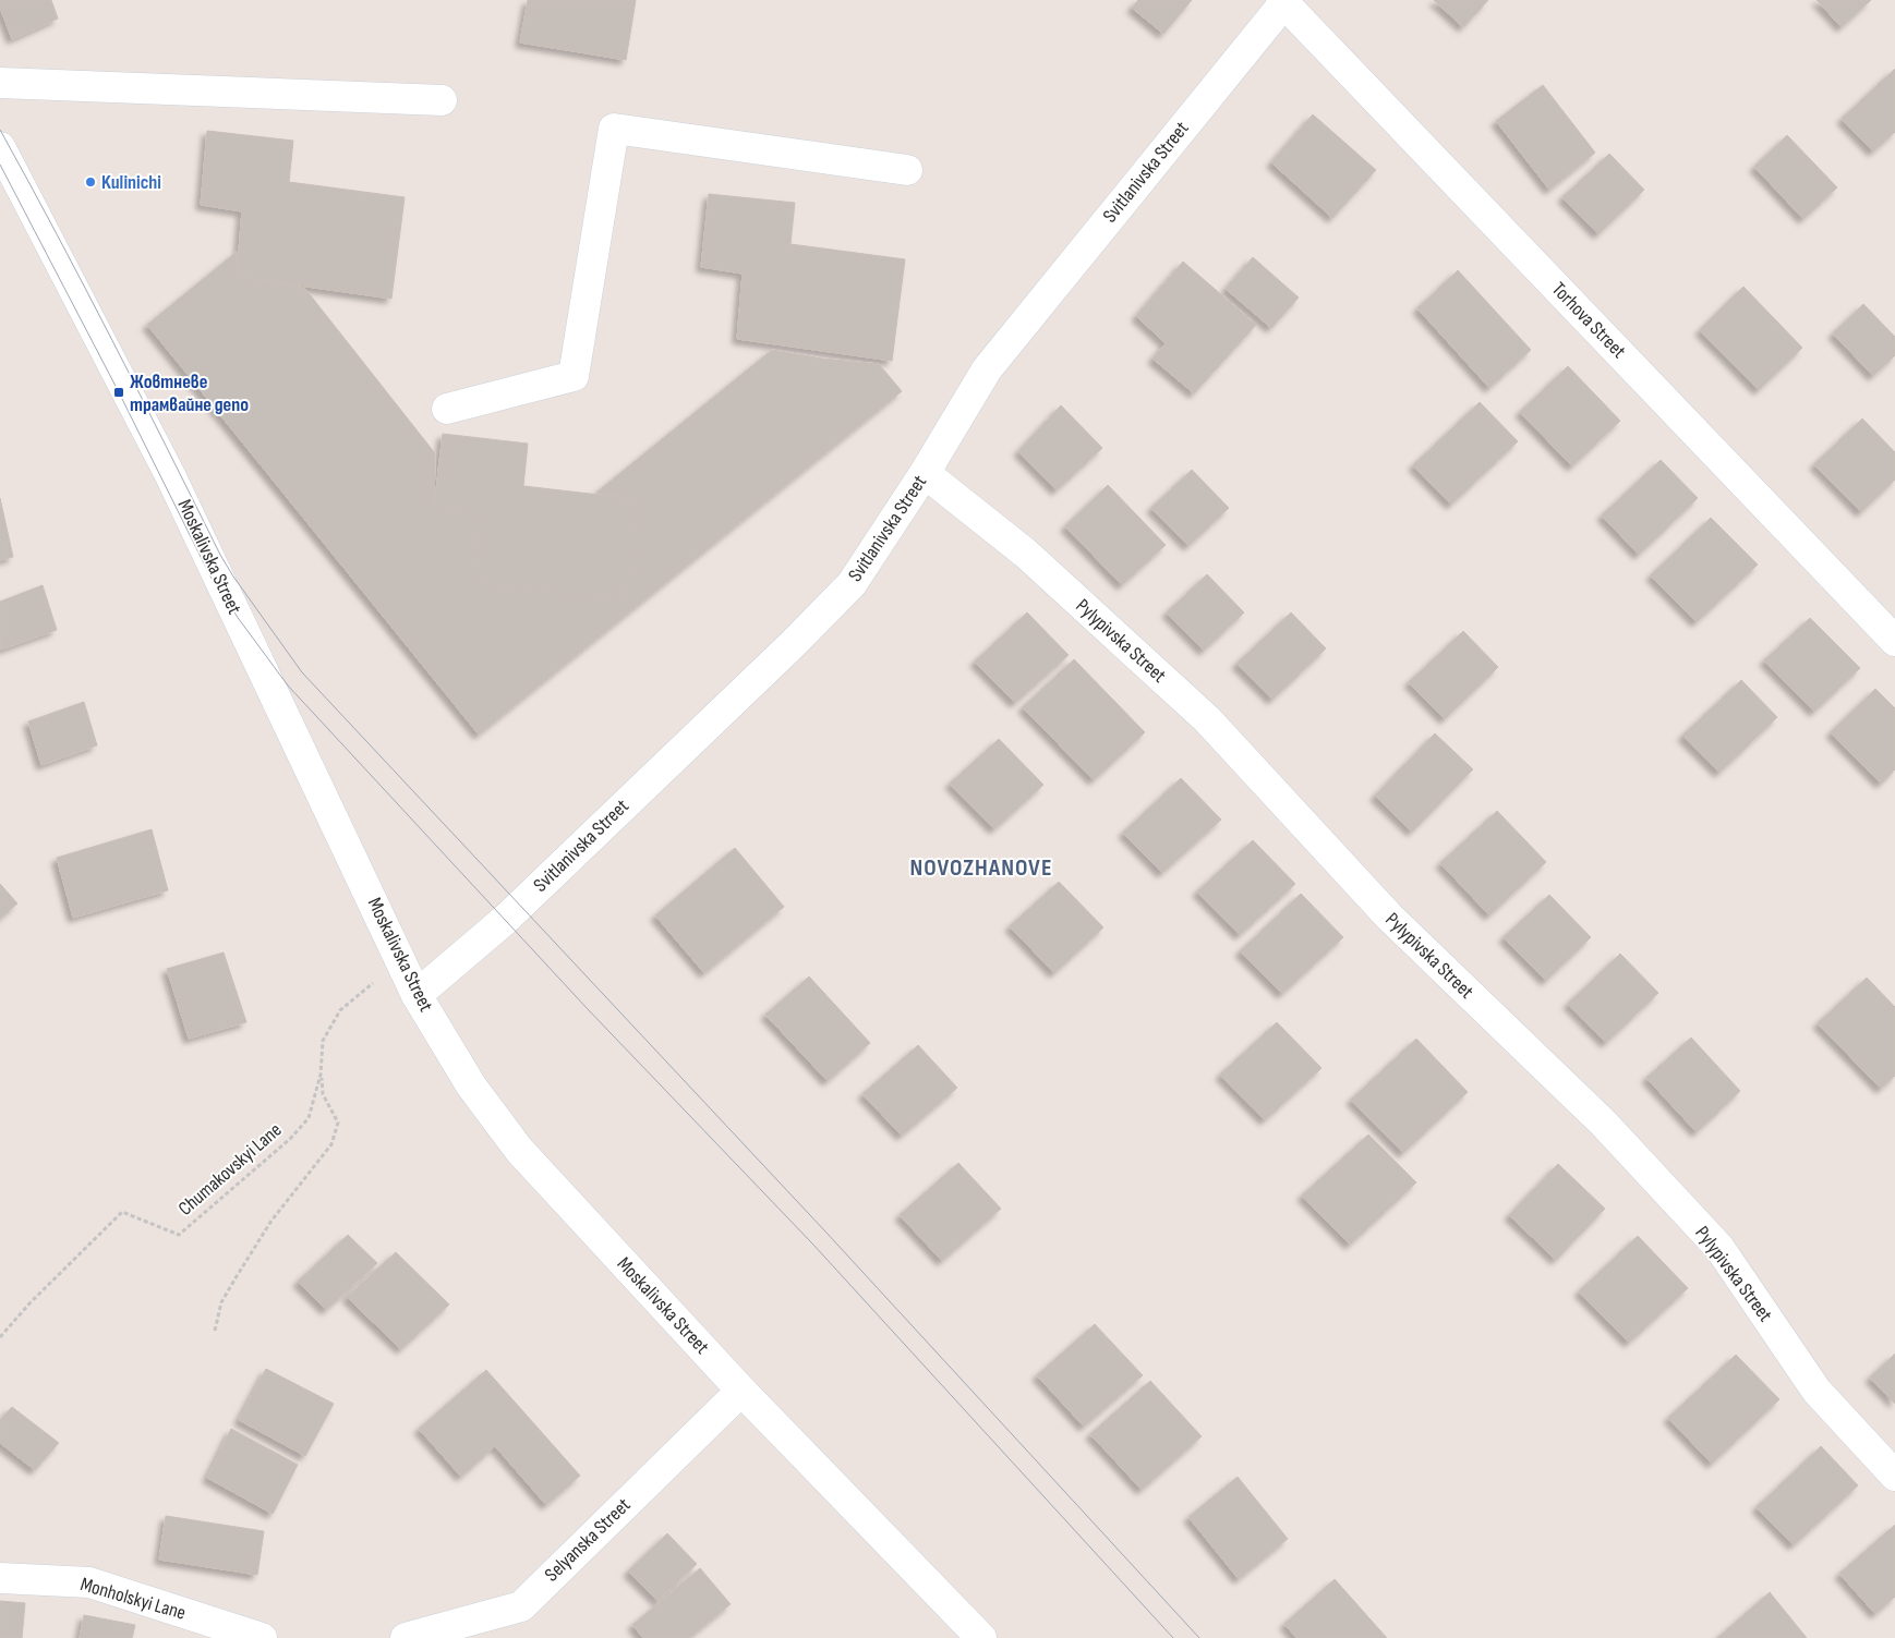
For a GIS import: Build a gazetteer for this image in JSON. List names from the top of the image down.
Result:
{
  "streets": {
    "street": [
      "Svitlanivska Street",
      "Torhova Street",
      "Moskalivska Street",
      "Pylypivska Street",
      "Selyanska Street",
      "Monholskyi Lane"
    ],
    "path": ["Chumakovskyi Lane"]
  },
  "crossings": [
    ["Svitlanivska Street", "Torhova Street"],
    ["Svitlanivska Street", "Moskalivska Street"],
    ["Svitlanivska Street", "Pylypivska Street"],
    ["Moskalivska Street", "Chumakovskyi Lane"],
    ["Moskalivska Street", "Selyanska Street"]
  ],
  "districts": ["NOVOZHANOVE"],
  "places": {
    "other": ["Kulinichi"],
    "transit": ["Жовтневе трамвайне депо"]
  }
}
